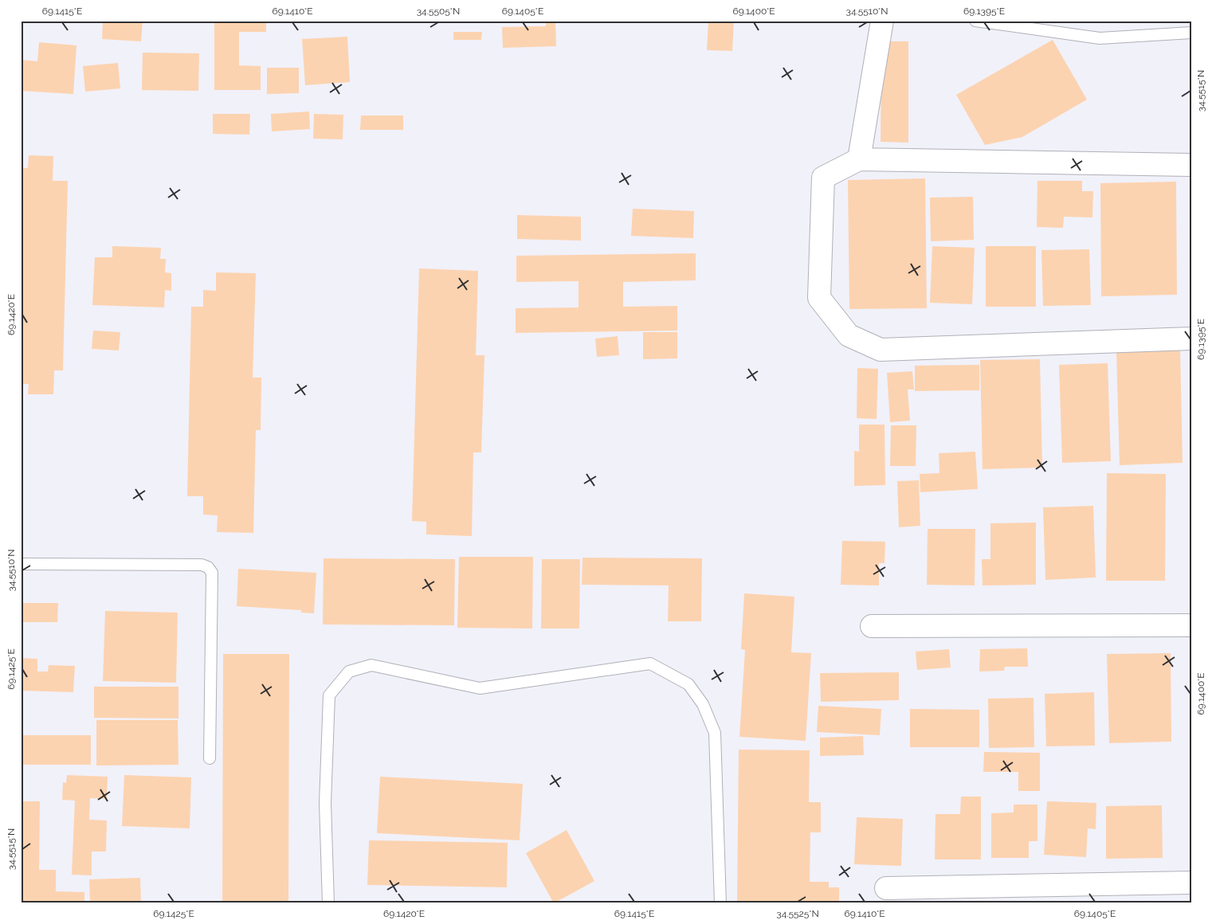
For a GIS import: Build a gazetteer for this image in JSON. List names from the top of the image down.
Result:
{
  "coordinates": [
    "69.1415°E",
    "69.1410°E",
    "34.5505°N",
    "69.1405°E",
    "69.1400°E",
    "34.5510°N",
    "69.1395°E",
    "34.5515°N",
    "69.1420°E",
    "69.1425°E",
    "34.5525°N"
  ]
}
